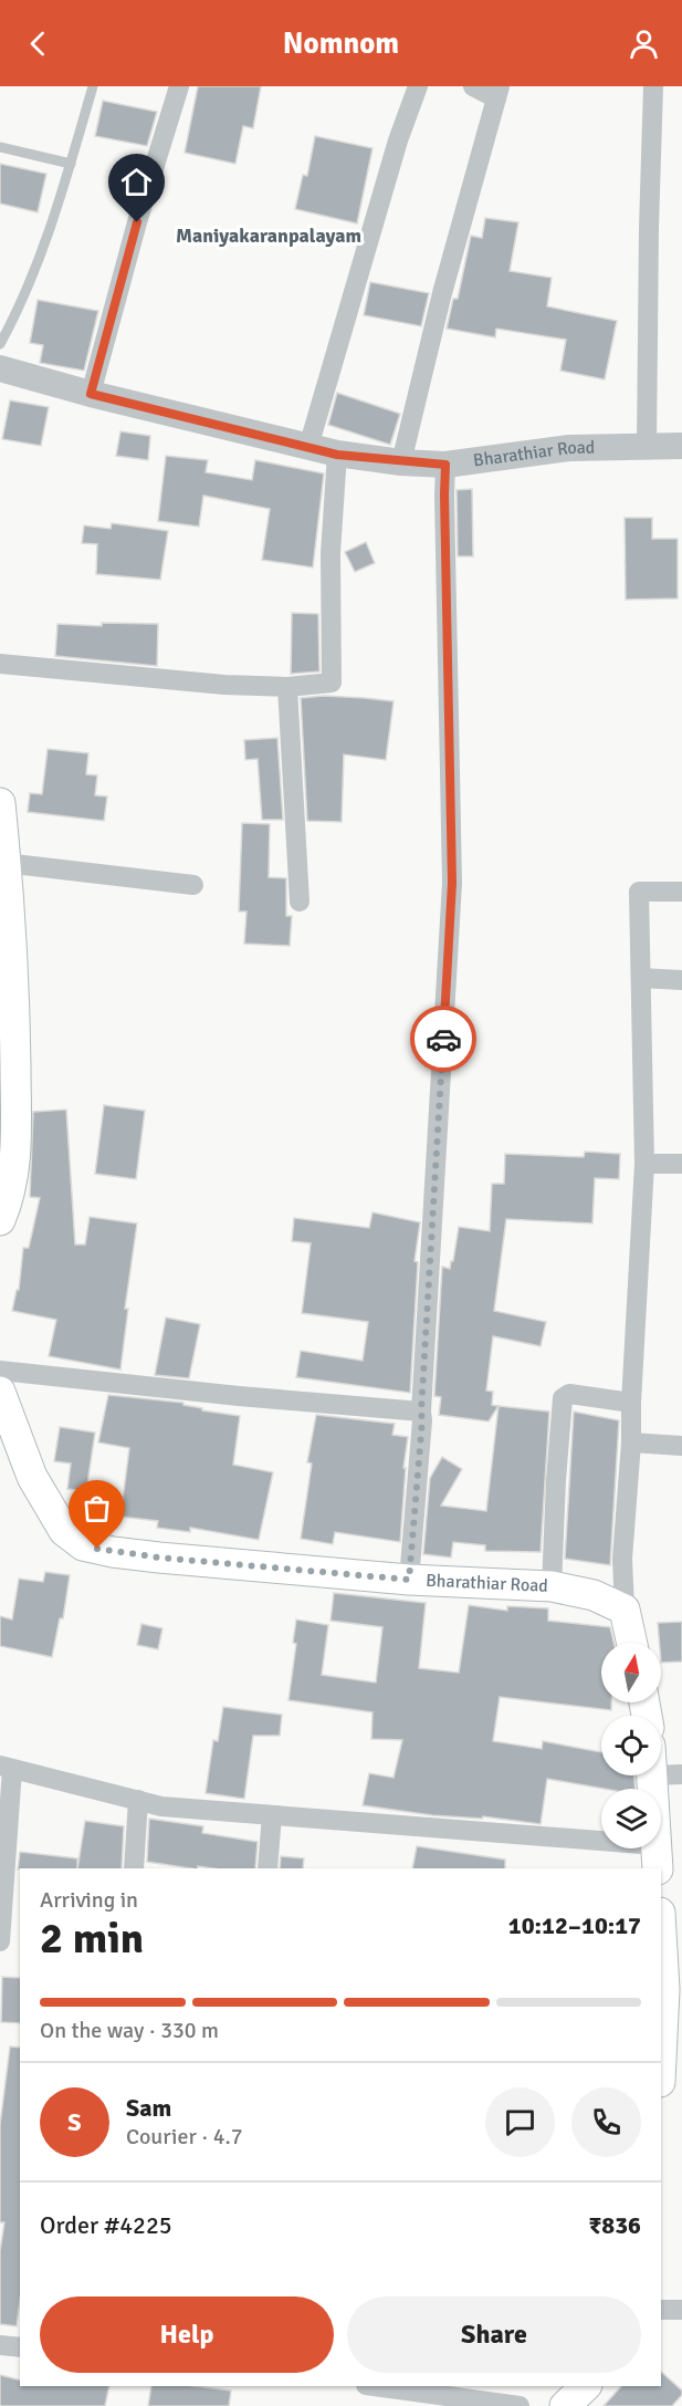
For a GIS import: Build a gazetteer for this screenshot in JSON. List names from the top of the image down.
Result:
{
  "streets": {
    "main road": ["Bharathiar Road"]
  },
  "districts": ["Maniyakaranpalayam"],
  "north": "top",
  "page": {
    "header": "Nomnom",
    "heading": ["2 min", "Arriving in", "10:12–10:17"],
    "panel": [
      "Sam",
      "Courier · 4.7",
      "Order #4225",
      "₹836"
    ],
    "bar": "On the way · 330 m",
    "round": "S",
    "buttons": ["Help", "Share"]
  }
}
